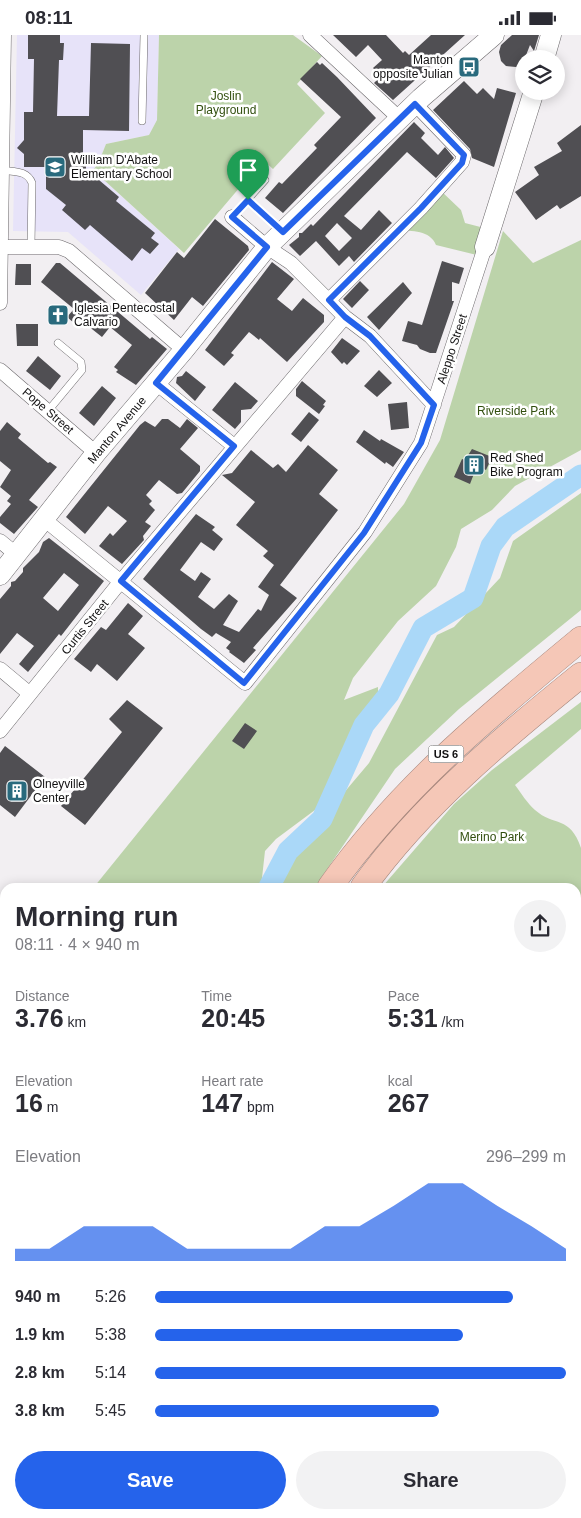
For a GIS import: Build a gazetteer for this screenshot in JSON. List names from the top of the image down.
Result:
{
  "streets": {
    "highway": ["US 6"],
    "main road": ["Aleppo Street", "Manton Avenue"],
    "street": ["Pope Street", "Curtis Street"]
  },
  "crossings": [
    ["Aleppo Street", "Curtis Street"],
    ["Pope Street", "Manton Avenue"]
  ],
  "parks": ["Joslin Playground", "Riverside Park", "Merino Park"],
  "places": {
    "bus stop": ["Manton opposite Julian"],
    "school or university": ["Willliam D'Abate Elementary School"],
    "church": ["Iglesia Pentecostal Calvario"],
    "building": ["Red Shed Bike Program", "Olneyville Center"]
  },
  "page": {
    "status": "08:11",
    "heading": ["Morning run", "08:11 · 4 × 940 m"],
    "stats": [
      ["Distance", "3.76 km"],
      ["Time", "20:45"],
      ["Pace", "5:31 /km"],
      ["Elevation", "16 m"],
      ["Heart rate", "147 bpm"],
      ["kcal", "267"]
    ],
    "chart": ["Elevation", "296–299 m"],
    "list": [
      {
        "name": "940 m",
        "note": "5:26"
      },
      {
        "name": "1.9 km",
        "note": "5:38"
      },
      {
        "name": "2.8 km",
        "note": "5:14"
      },
      {
        "name": "3.8 km",
        "note": "5:45"
      }
    ],
    "buttons": ["Save", "Share"]
  }
}
